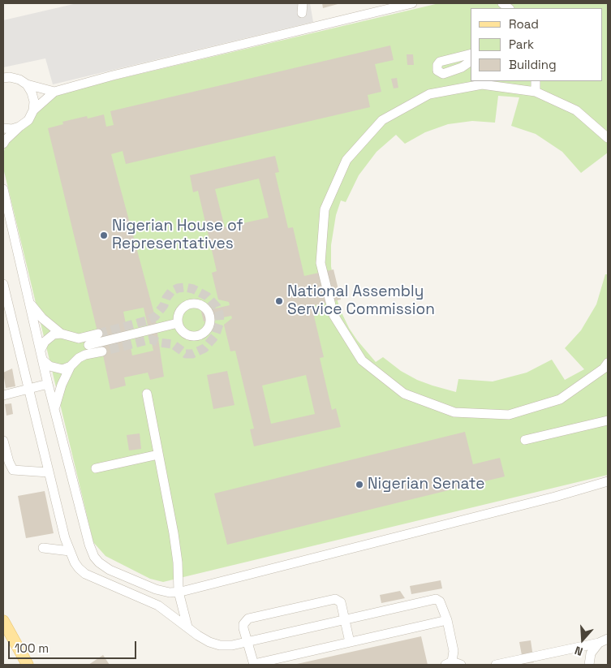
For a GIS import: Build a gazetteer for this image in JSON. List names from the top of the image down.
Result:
{
  "places": ["Nigerian House of Representatives", "National Assembly Service Commission", "Nigerian Senate"],
  "legend": ["Road", "Park", "Building"],
  "scale_bar": "100 m",
  "north": "bottom"
}
